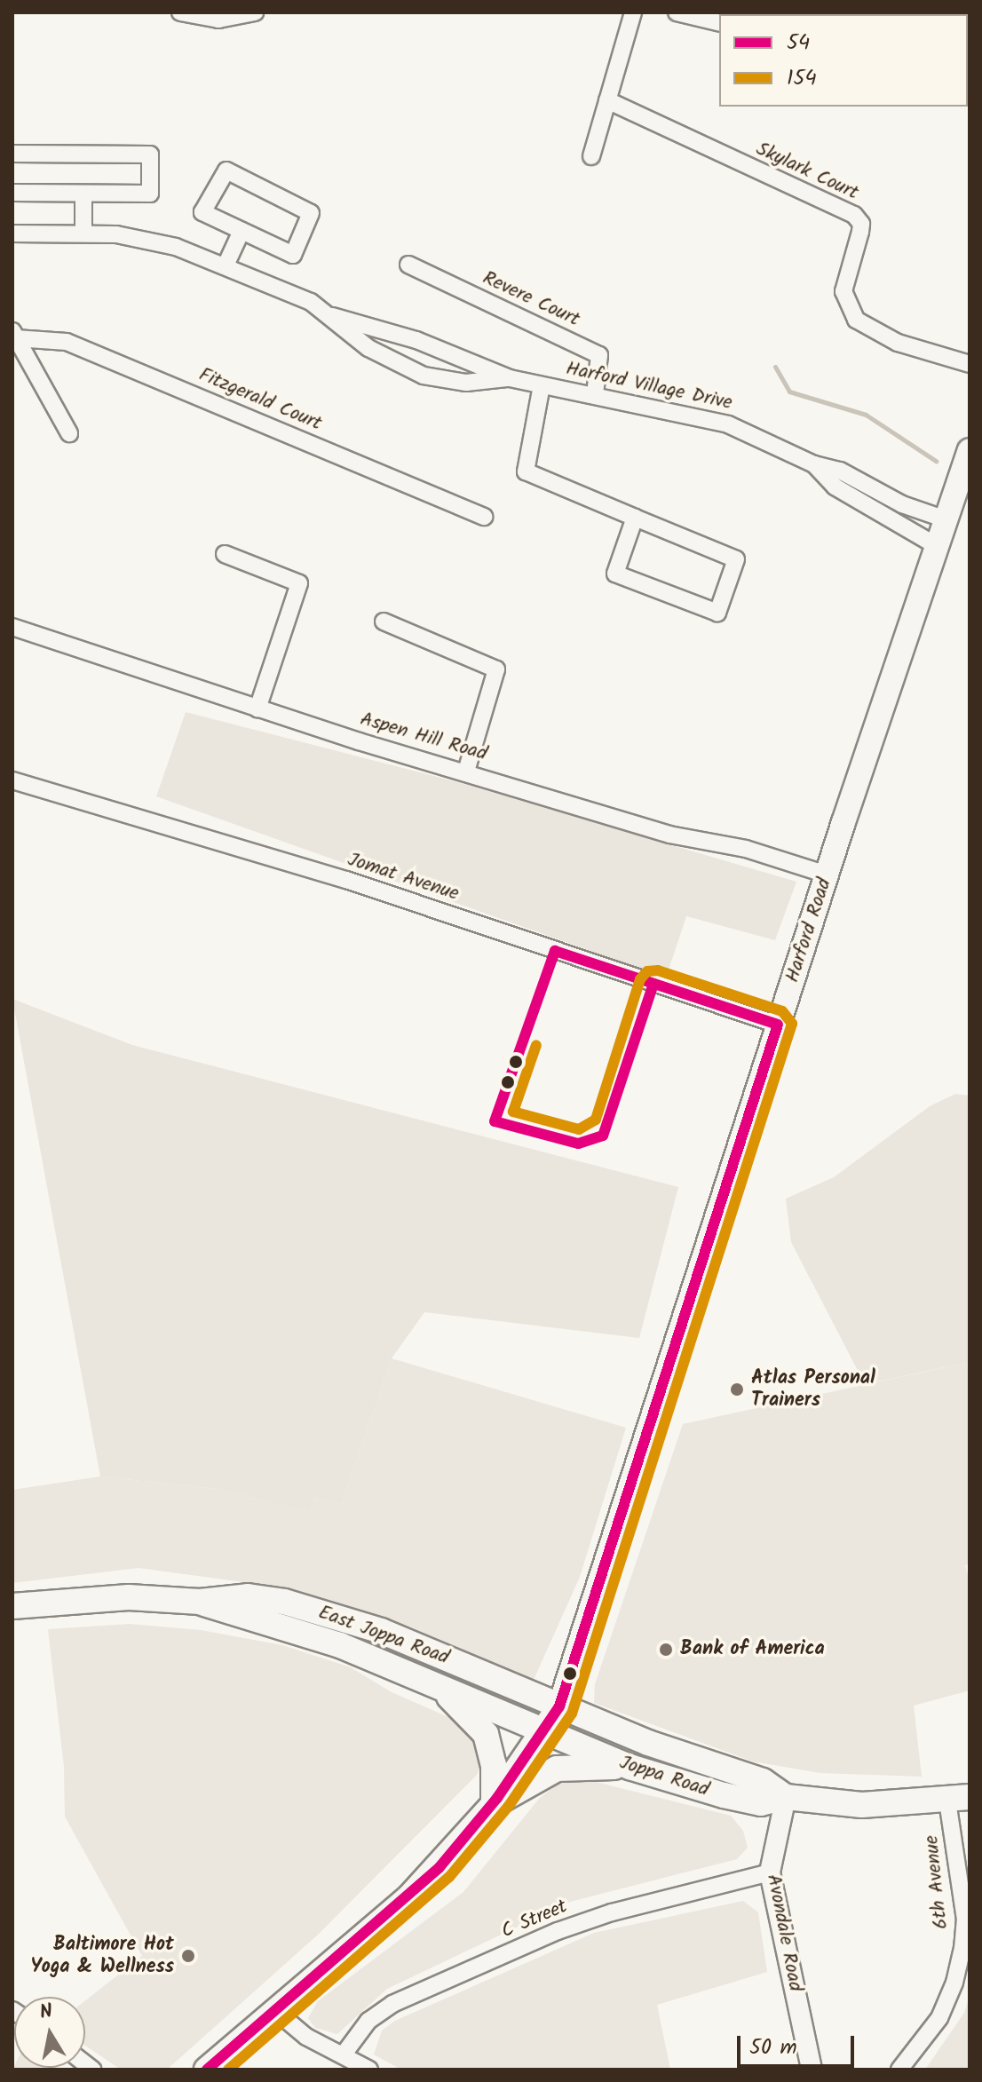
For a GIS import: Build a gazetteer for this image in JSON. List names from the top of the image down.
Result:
{
  "streets": {
    "main road": ["Harford Road", "East Joppa Road", "Joppa Road"],
    "street": [
      "Skylark Court",
      "Revere Court",
      "Harford Village Drive",
      "Fitzgerald Court",
      "Aspen Hill Road",
      "Jomat Avenue",
      "6th Avenue",
      "C Street",
      "Avondale Road"
    ]
  },
  "crossings": [
    ["Revere Court", "Harford Village Drive"],
    ["Harford Village Drive", "Harford Road"],
    ["Aspen Hill Road", "Harford Road"],
    ["Jomat Avenue", "Harford Road"],
    ["Harford Road", "East Joppa Road"],
    ["Harford Road", "Joppa Road"],
    ["East Joppa Road", "Joppa Road"],
    ["Joppa Road", "6th Avenue"],
    ["Joppa Road", "Avondale Road"],
    ["C Street", "Avondale Road"]
  ],
  "places": ["Atlas Personal Trainers", "Bank of America", "Baltimore Hot Yoga & Wellness"],
  "lines": ["transit line 54", "transit line 154"],
  "legend": ["54", "154"],
  "scale_bar": "50 m",
  "north": "top"
}
